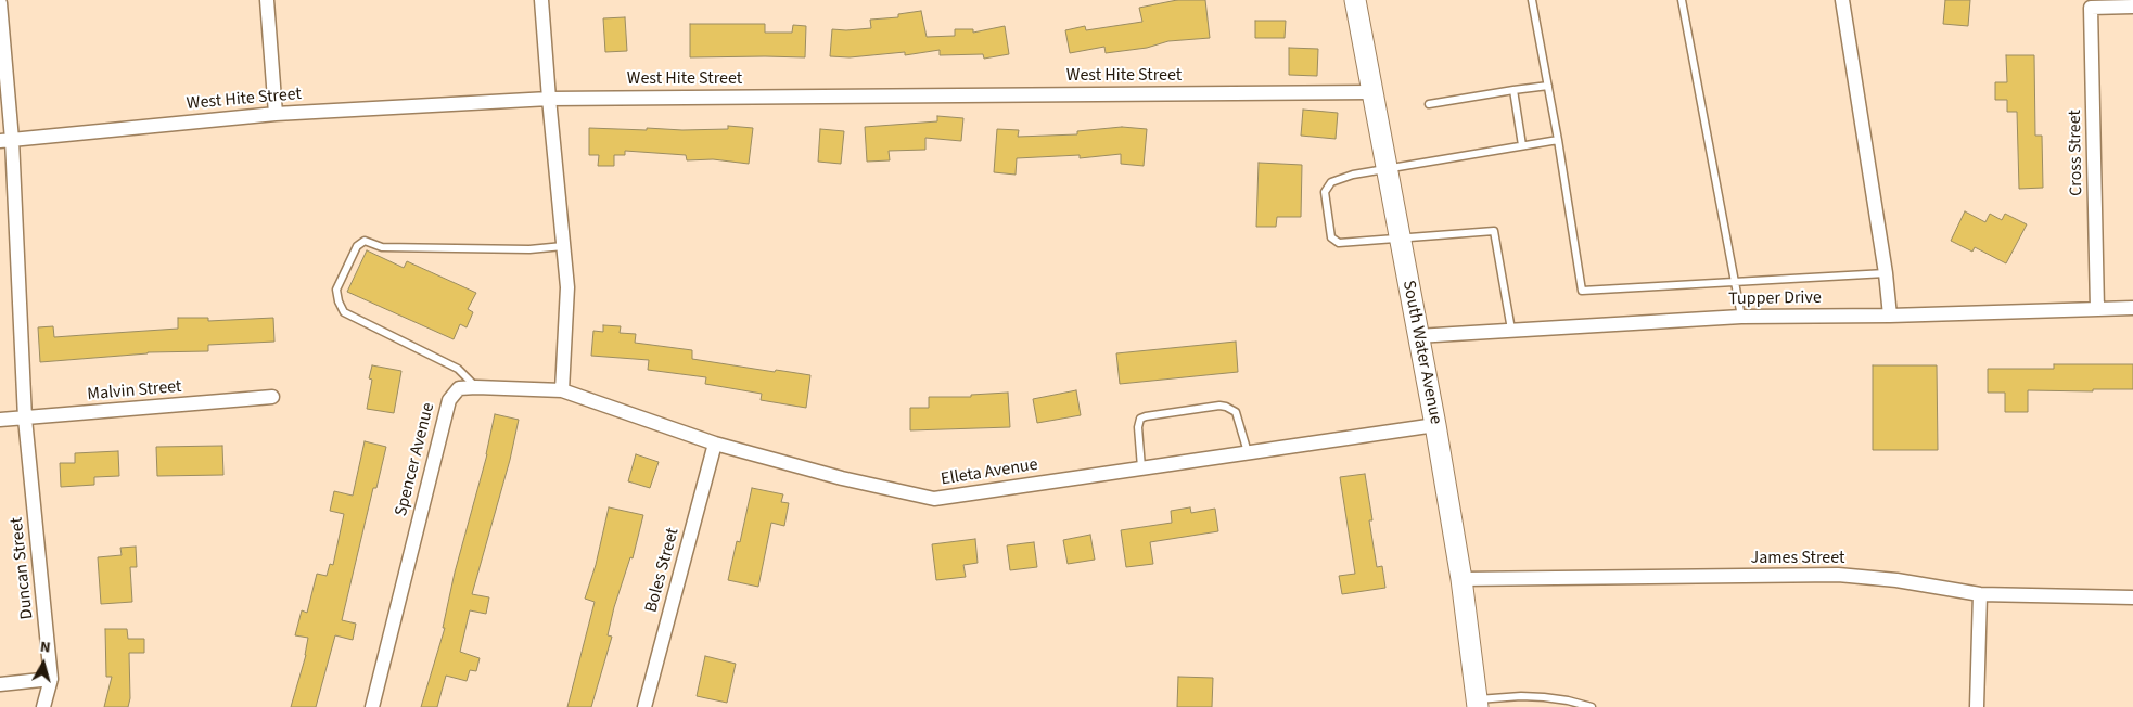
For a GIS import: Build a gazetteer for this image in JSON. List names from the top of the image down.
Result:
{
  "streets": {
    "main road": ["South Water Avenue"],
    "street": [
      "West Hite Street",
      "Cross Street",
      "Tupper Drive",
      "Malvin Street",
      "Spencer Avenue",
      "Elleta Avenue",
      "James Street",
      "Duncan Street",
      "Boles Street"
    ]
  },
  "crossings": [
    ["West Hite Street", "South Water Avenue"],
    ["West Hite Street", "Duncan Street"],
    ["Cross Street", "Tupper Drive"],
    ["Tupper Drive", "South Water Avenue"],
    ["South Water Avenue", "Elleta Avenue"],
    ["South Water Avenue", "James Street"],
    ["Malvin Street", "Duncan Street"],
    ["Spencer Avenue", "Elleta Avenue"],
    ["Elleta Avenue", "Boles Street"]
  ],
  "north": "top"
}
